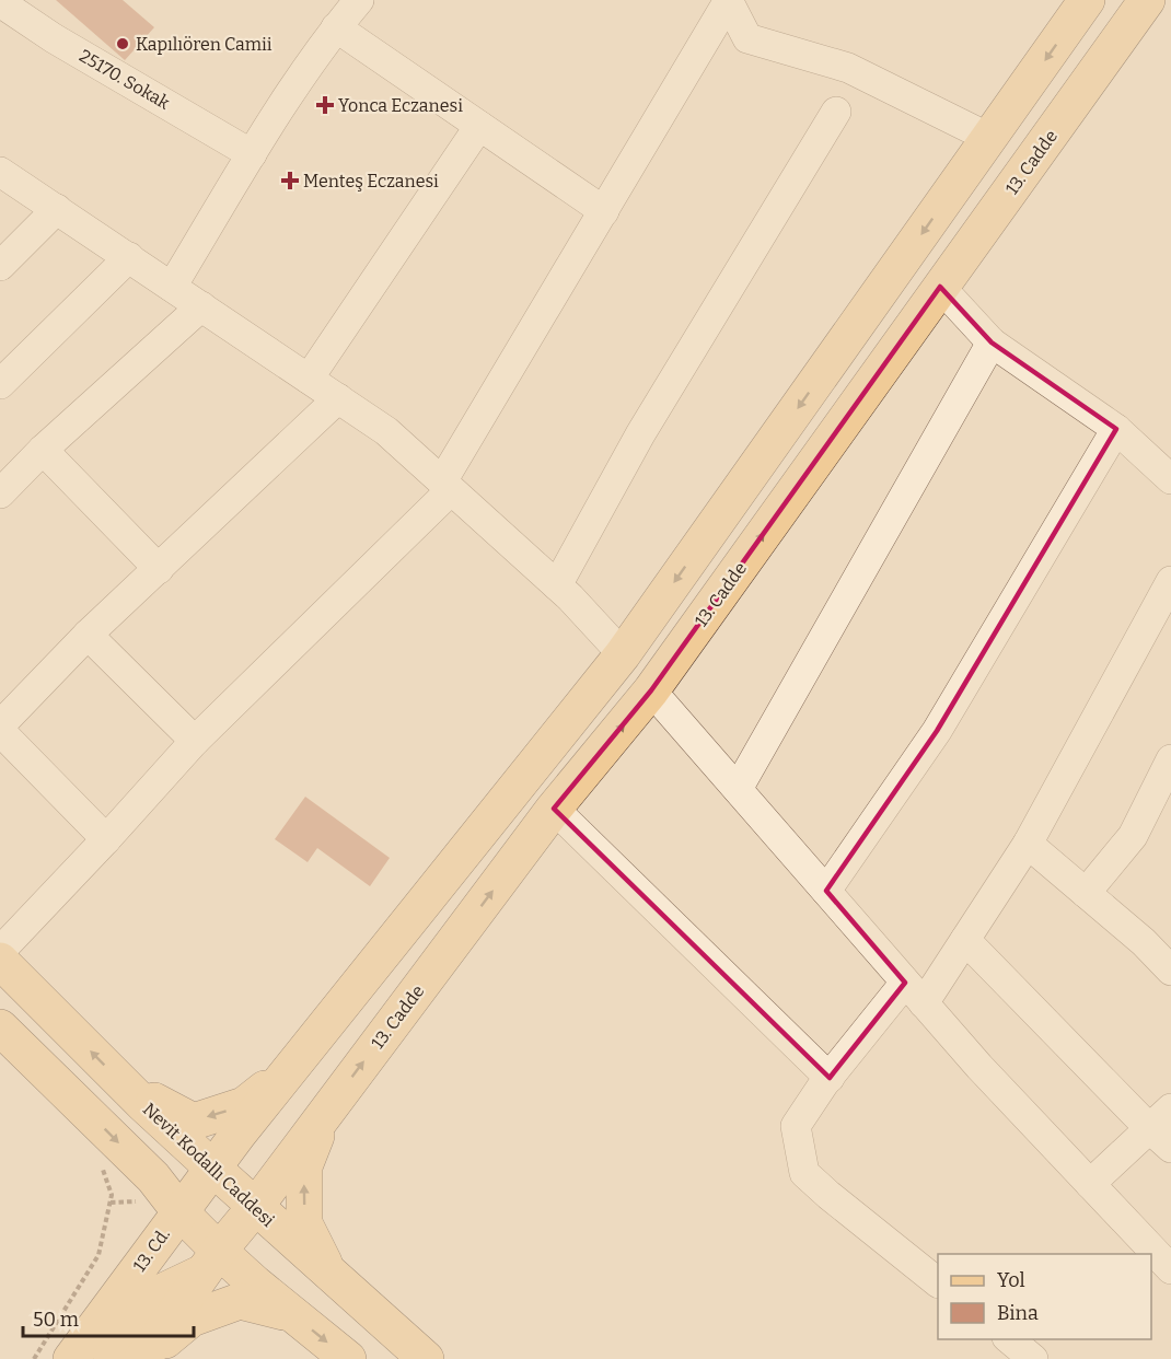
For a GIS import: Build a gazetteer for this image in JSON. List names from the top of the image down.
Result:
{
  "streets": {
    "main road": ["13. Cadde", "Nevit Kodallı Caddesi", "13. Cd."],
    "street": ["25170. Sokak"]
  },
  "crossings": [
    ["13. Cadde", "Nevit Kodallı Caddesi"],
    ["Nevit Kodallı Caddesi", "13. Cd."]
  ],
  "places": {
    "other": ["Kapılıören Camii"],
    "health": ["Yonca Eczanesi", "Menteş Eczanesi"]
  },
  "legend": ["Yol", "Bina"],
  "scale_bar": "50 m"
}
